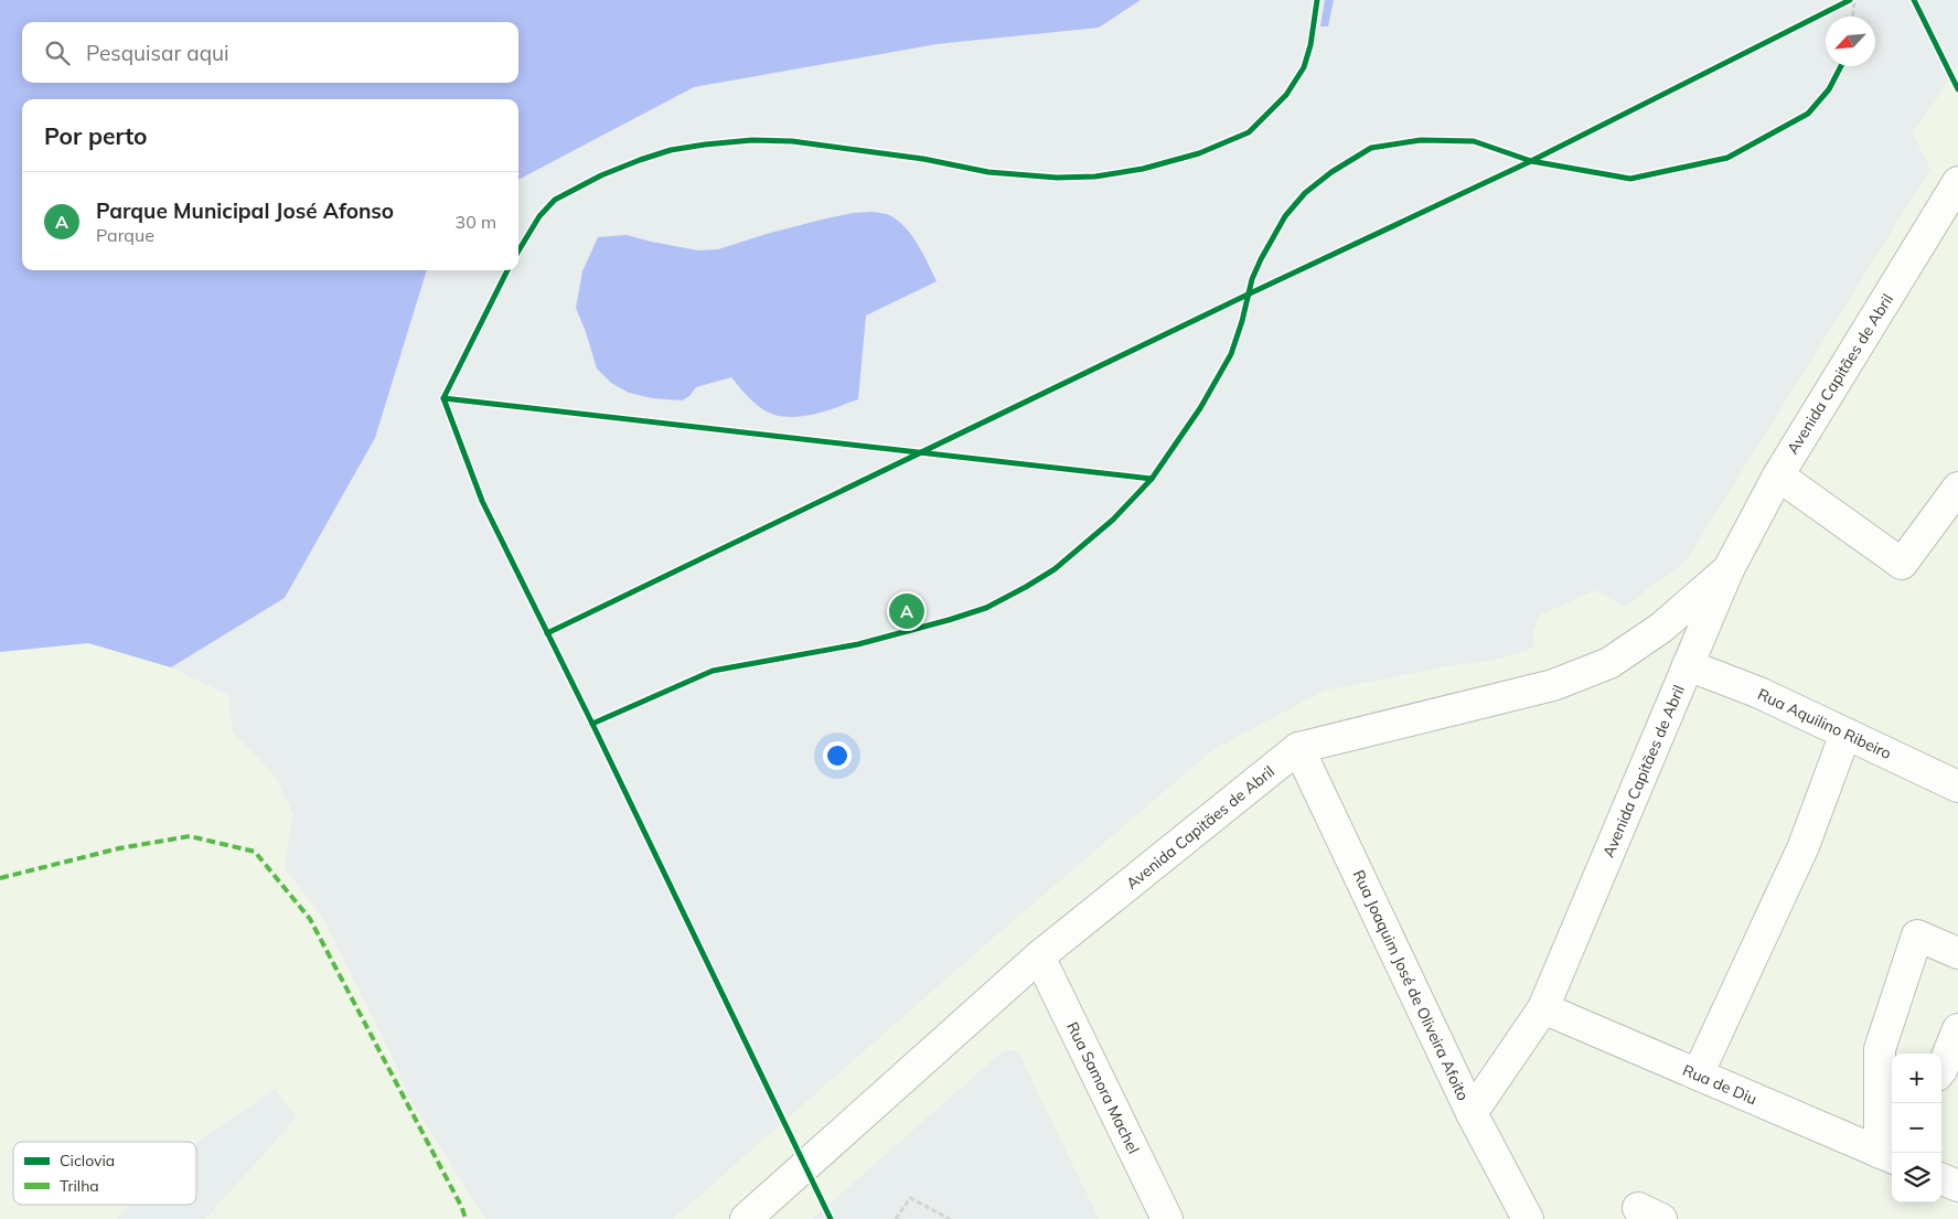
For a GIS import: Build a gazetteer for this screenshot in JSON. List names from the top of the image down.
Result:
{
  "streets": {
    "street": [
      "Avenida Capitães de Abril",
      "Rua Aquilino Ribeiro",
      "Rua Joaquim José de Oliveira Afoito",
      "Rua de Diu",
      "Rua Samora Machel"
    ]
  },
  "crossings": [
    ["Avenida Capitães de Abril", "Rua Aquilino Ribeiro"],
    ["Avenida Capitães de Abril", "Rua Joaquim José de Oliveira Afoito"],
    ["Avenida Capitães de Abril", "Rua de Diu"],
    ["Avenida Capitães de Abril", "Rua Samora Machel"]
  ],
  "legend": ["Ciclovia", "Trilha"],
  "north": "bottom left",
  "page": {
    "search": "Pesquisar aqui",
    "heading": "Por perto",
    "list": [
      {
        "mark": "A",
        "name": "Parque Municipal José Afonso",
        "note": "Parque",
        "value": "30 m"
      }
    ],
    "pins": "A",
    "map_buttons": ["+", "−"]
  }
}
